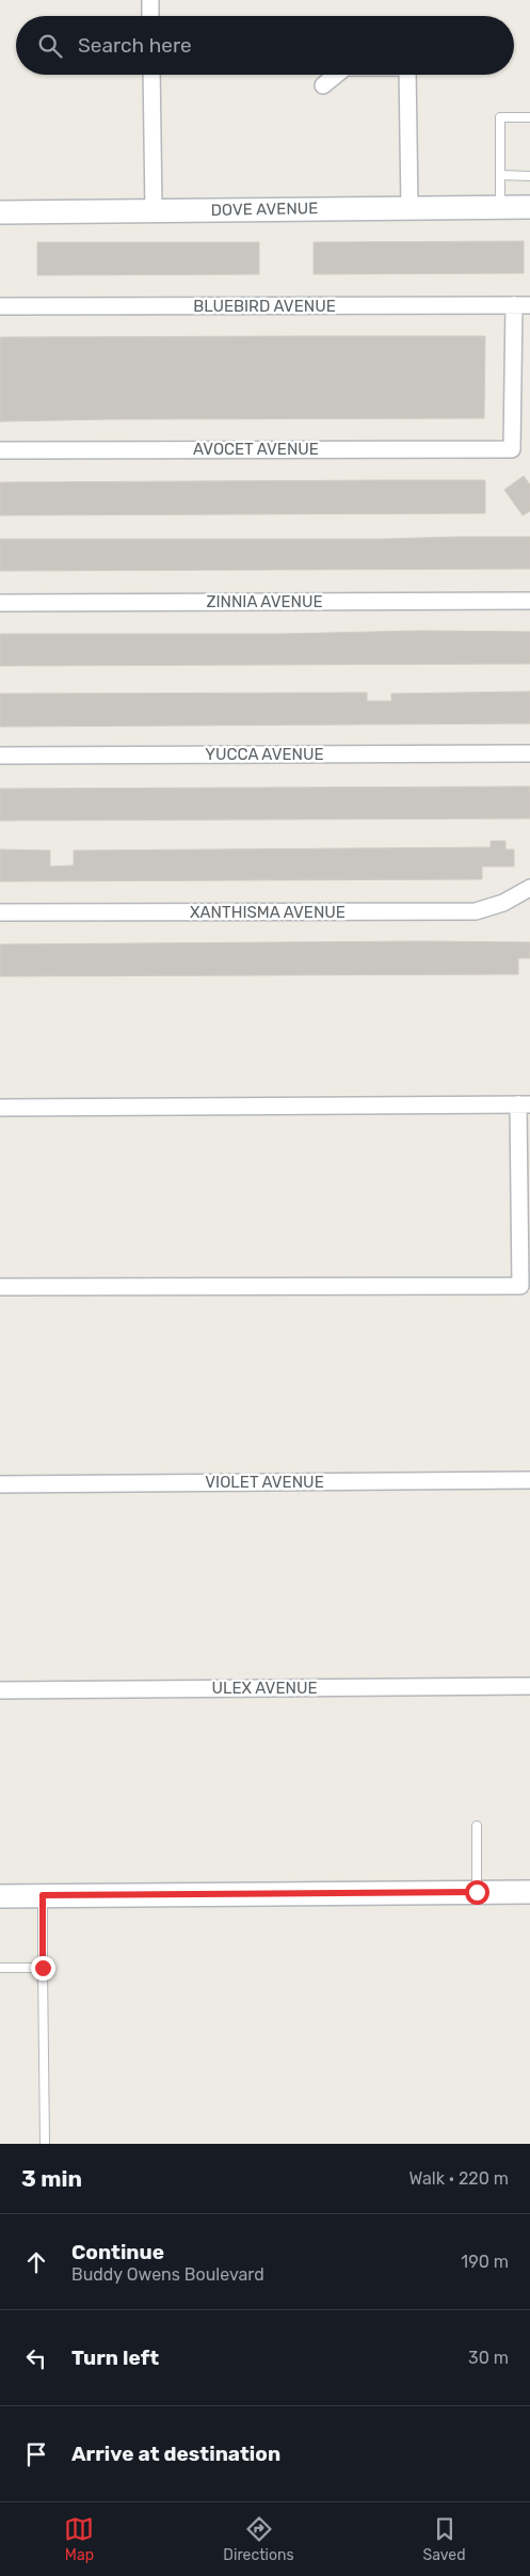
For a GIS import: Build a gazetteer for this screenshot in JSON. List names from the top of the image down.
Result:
{
  "streets": {
    "street": [
      "DOVE AVENUE",
      "BLUEBIRD AVENUE",
      "AVOCET AVENUE",
      "ZINNIA AVENUE",
      "YUCCA AVENUE",
      "XANTHISMA AVENUE",
      "VIOLET AVENUE",
      "ULEX AVENUE"
    ]
  },
  "crossings": [
    ["BLUEBIRD AVENUE", "AVOCET AVENUE"]
  ],
  "page": {
    "search": "Search here",
    "heading": ["3 min", "Walk · 220 m"],
    "list": [
      ["Continue", "Buddy Owens Boulevard", "190 m"],
      ["Turn left", "30 m"],
      "Arrive at destination"
    ],
    "nav": ["Map", "Directions", "Saved"]
  }
}
